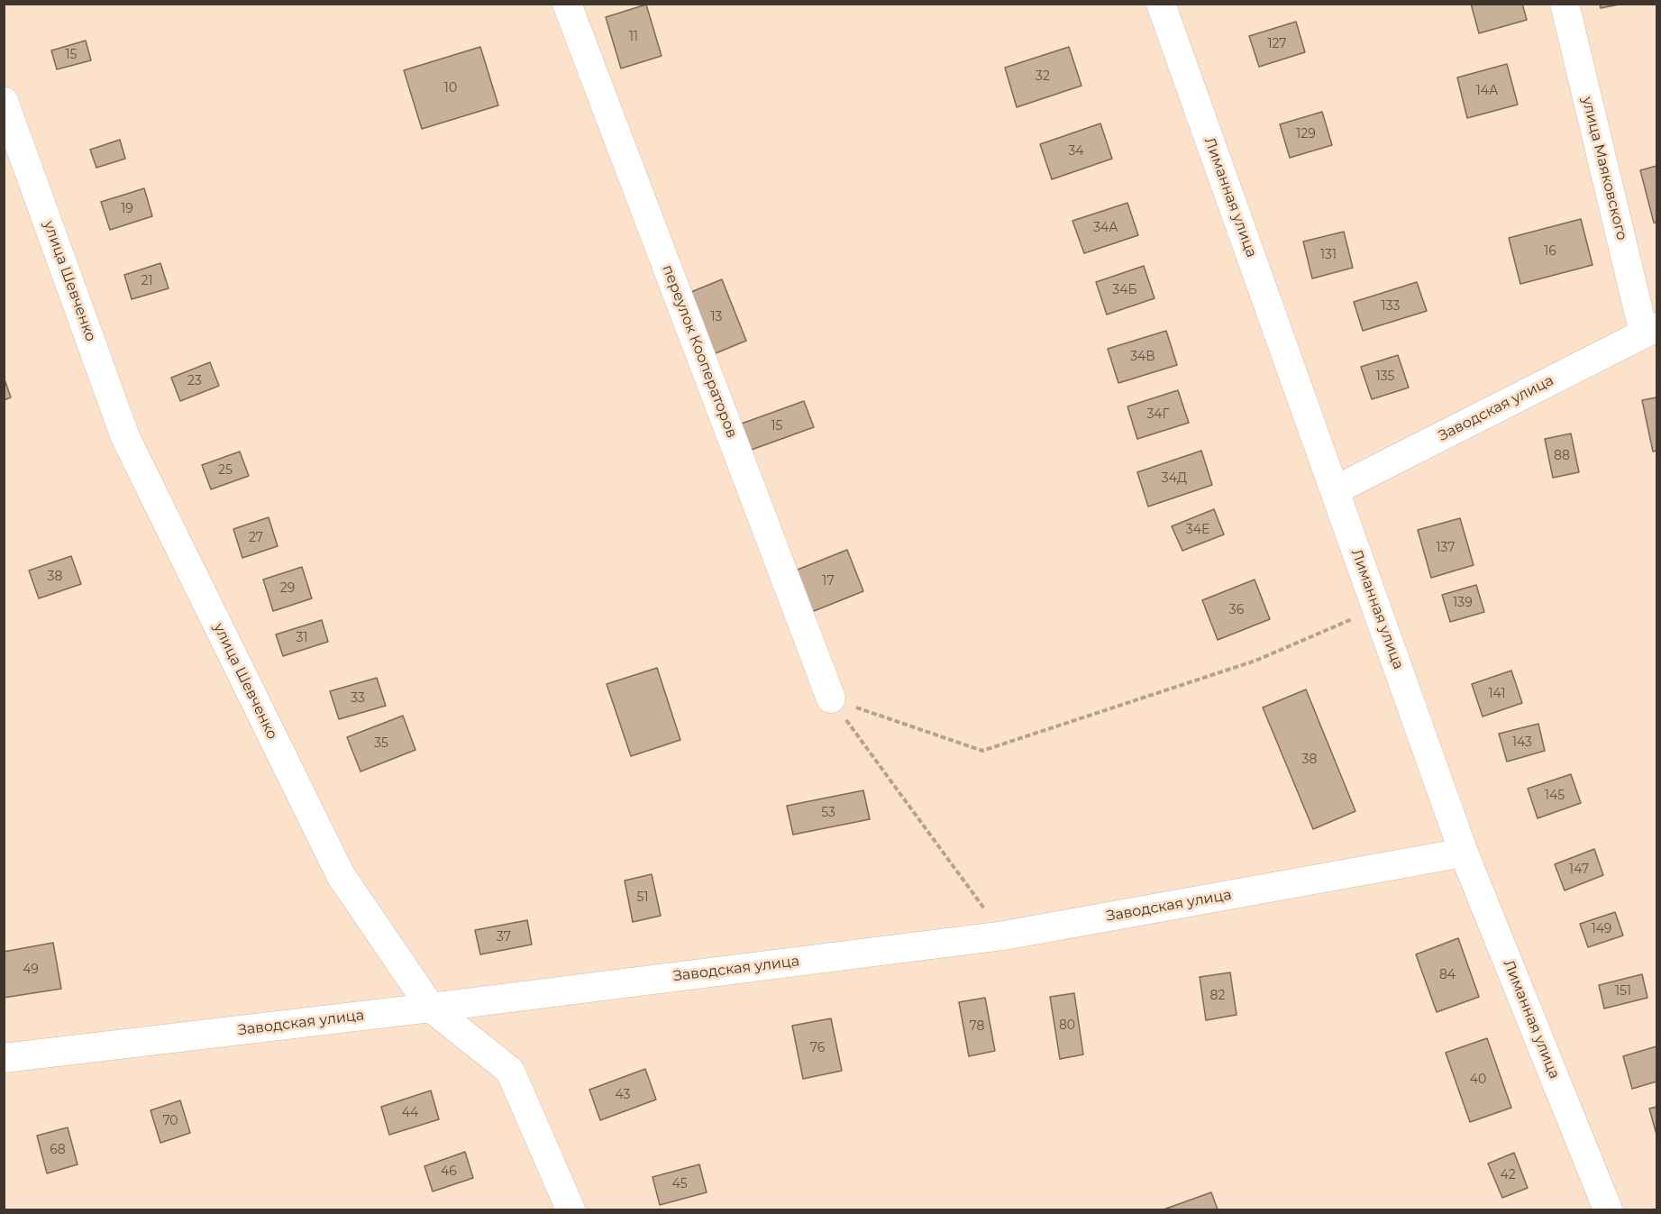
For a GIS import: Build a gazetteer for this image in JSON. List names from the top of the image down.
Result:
{
  "streets": {
    "street": [
      "улица Маяковского",
      "Лиманная улица",
      "улица Шевченко",
      "переулок Кооператоров",
      "Заводская улица"
    ]
  },
  "crossings": [
    ["улица Маяковского", "Заводская улица"],
    ["Лиманная улица", "Заводская улица"],
    ["улица Шевченко", "Заводская улица"]
  ],
  "house_numbers": [
    "11",
    "127",
    "15",
    "32",
    "10",
    "14А",
    "129",
    "34",
    "19",
    "34А",
    "16",
    "131",
    "21",
    "34Б",
    "133",
    "13",
    "34В",
    "135",
    "23",
    "34Г",
    "15",
    "88",
    "25",
    "34Д",
    "34Е",
    "27",
    "137",
    "38",
    "17",
    "29",
    "139",
    "36",
    "31",
    "141",
    "33",
    "143",
    "35",
    "38",
    "145",
    "53",
    "147",
    "51",
    "149",
    "37",
    "49",
    "84",
    "151",
    "82",
    "80",
    "78",
    "76",
    "40",
    "43",
    "44",
    "70",
    "68",
    "46",
    "42",
    "45"
  ]
}
